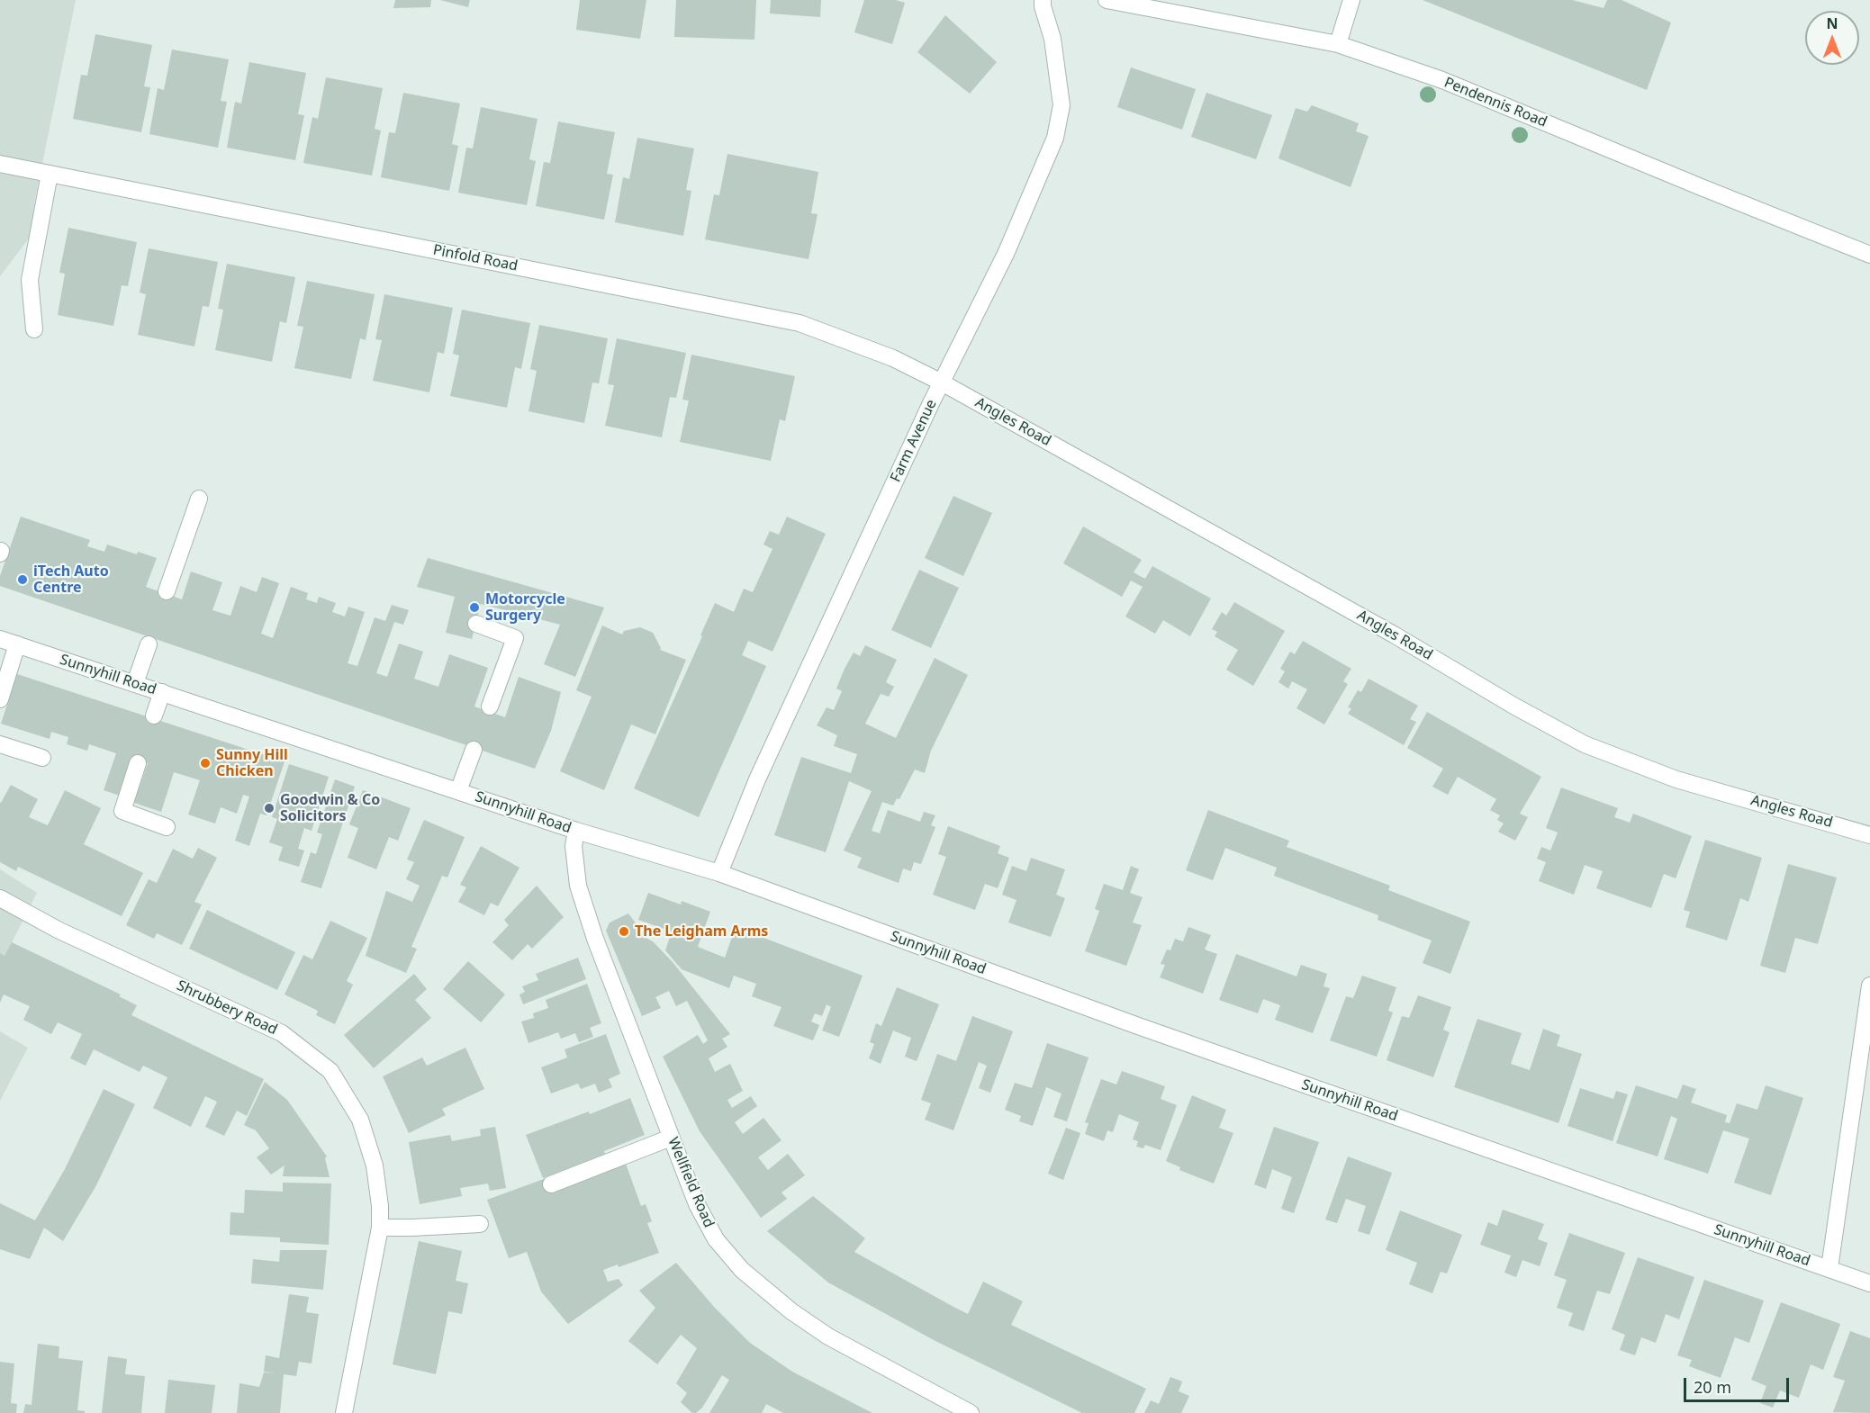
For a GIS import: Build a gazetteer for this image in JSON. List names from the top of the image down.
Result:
{
  "streets": {
    "street": [
      "Pendennis Road",
      "Pinfold Road",
      "Angles Road",
      "Farm Avenue",
      "Sunnyhill Road",
      "Shrubbery Road",
      "Wellfield Road"
    ]
  },
  "crossings": [
    ["Pinfold Road", "Angles Road"],
    ["Pinfold Road", "Farm Avenue"],
    ["Angles Road", "Farm Avenue"],
    ["Farm Avenue", "Sunnyhill Road"],
    ["Sunnyhill Road", "Wellfield Road"]
  ],
  "places": [
    "iTech Auto Centre",
    "Motorcycle Surgery",
    "Sunny Hill Chicken",
    "Goodwin & Co Solicitors",
    "The Leigham Arms"
  ],
  "scale_bar": "20 m",
  "north": "top"
}
